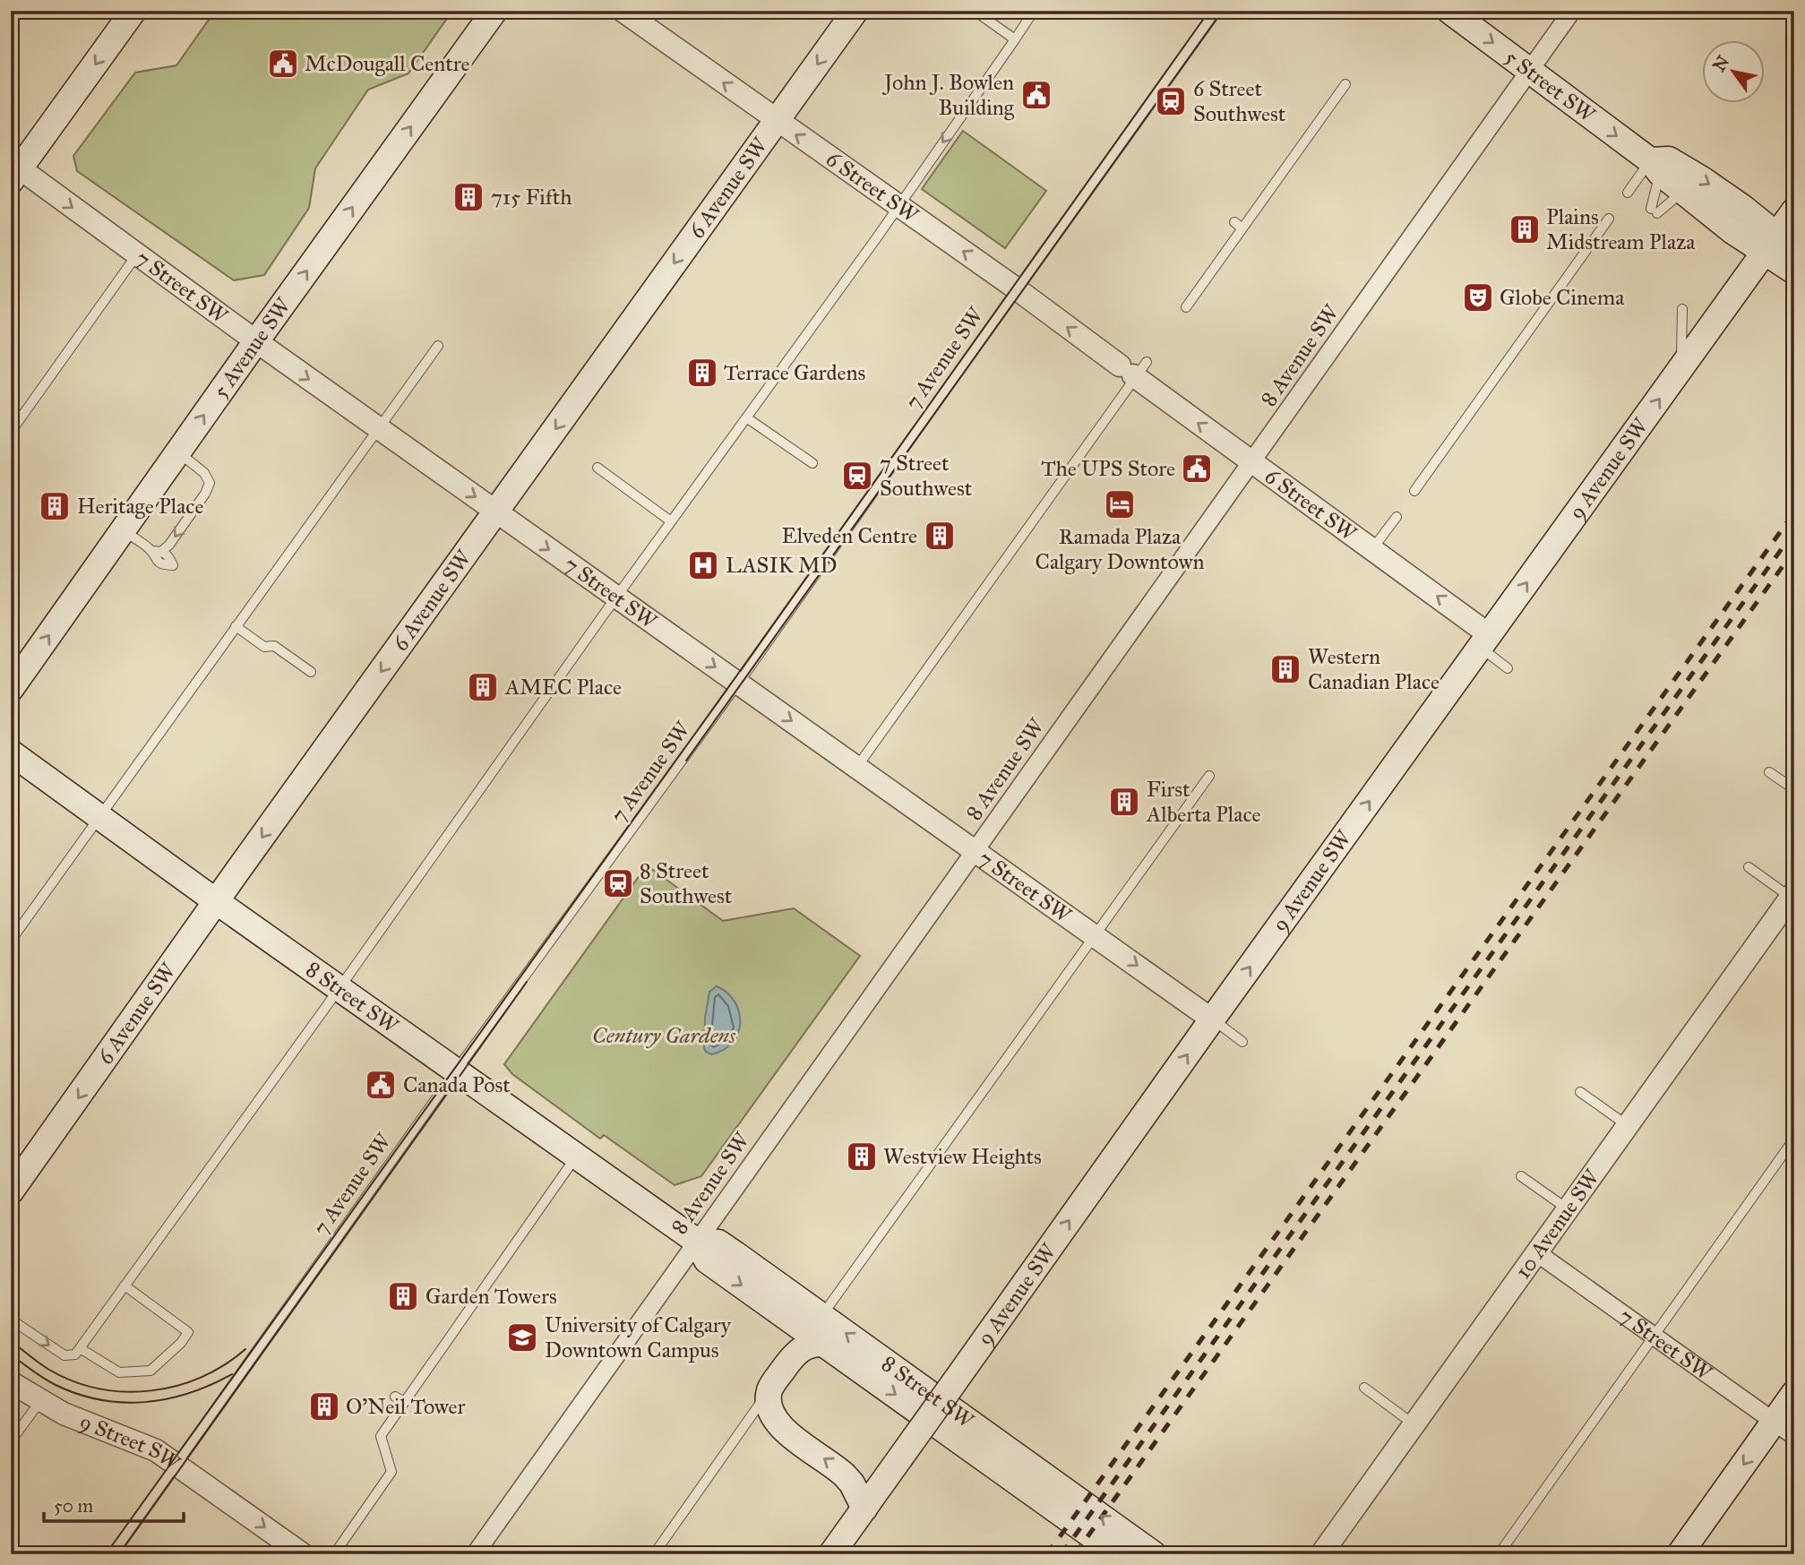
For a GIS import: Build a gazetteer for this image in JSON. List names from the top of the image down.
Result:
{
  "streets": {
    "main road": [
      "5 Street SW",
      "6 Avenue SW",
      "5 Avenue SW",
      "9 Avenue SW",
      "8 Street SW"
    ],
    "street": [
      "6 Street SW",
      "7 Street SW",
      "8 Avenue SW",
      "10 Avenue SW",
      "9 Street SW"
    ],
    "lane": ["7 Avenue SW"]
  },
  "crossings": [
    ["5 Street SW", "8 Avenue SW"],
    ["5 Street SW", "9 Avenue SW"],
    ["6 Avenue SW", "6 Street SW"],
    ["6 Avenue SW", "7 Street SW"],
    ["6 Avenue SW", "8 Street SW"],
    ["6 Street SW", "8 Avenue SW"],
    ["6 Street SW", "7 Avenue SW"],
    ["6 Street SW", "9 Avenue SW"],
    ["7 Street SW", "5 Avenue SW"],
    ["7 Street SW", "8 Avenue SW"],
    ["7 Street SW", "7 Avenue SW"],
    ["7 Street SW", "9 Avenue SW"],
    ["7 Street SW", "10 Avenue SW"],
    ["8 Avenue SW", "8 Street SW"],
    ["7 Avenue SW", "8 Street SW"],
    ["7 Avenue SW", "9 Street SW"]
  ],
  "one_way": [
    "6 Avenue SW",
    "6 Street SW",
    "7 Street SW",
    "5 Avenue SW",
    "9 Avenue SW",
    "9 Street SW"
  ],
  "parks": ["Century Gardens"],
  "places": {
    "public building": [
      "McDougall Centre",
      "John J. Bowlen Building",
      "The UPS Store",
      "Canada Post"
    ],
    "station": ["6 Street Southwest", "7 Street Southwest", "8 Street Southwest"],
    "building": [
      "715 Fifth",
      "Plains Midstream Plaza",
      "Terrace Gardens",
      "Heritage Place",
      "Elveden Centre",
      "Western Canadian Place",
      "AMEC Place",
      "First Alberta Place",
      "Westview Heights",
      "Garden Towers",
      "O'Neil Tower"
    ],
    "theatre": ["Globe Cinema"],
    "hotel": ["Ramada Plaza Calgary Downtown"],
    "hospital": ["LASIK MD"],
    "school or university": ["University of Calgary Downtown Campus"]
  },
  "scale_bar": "50 m",
  "north": "top left"
}
